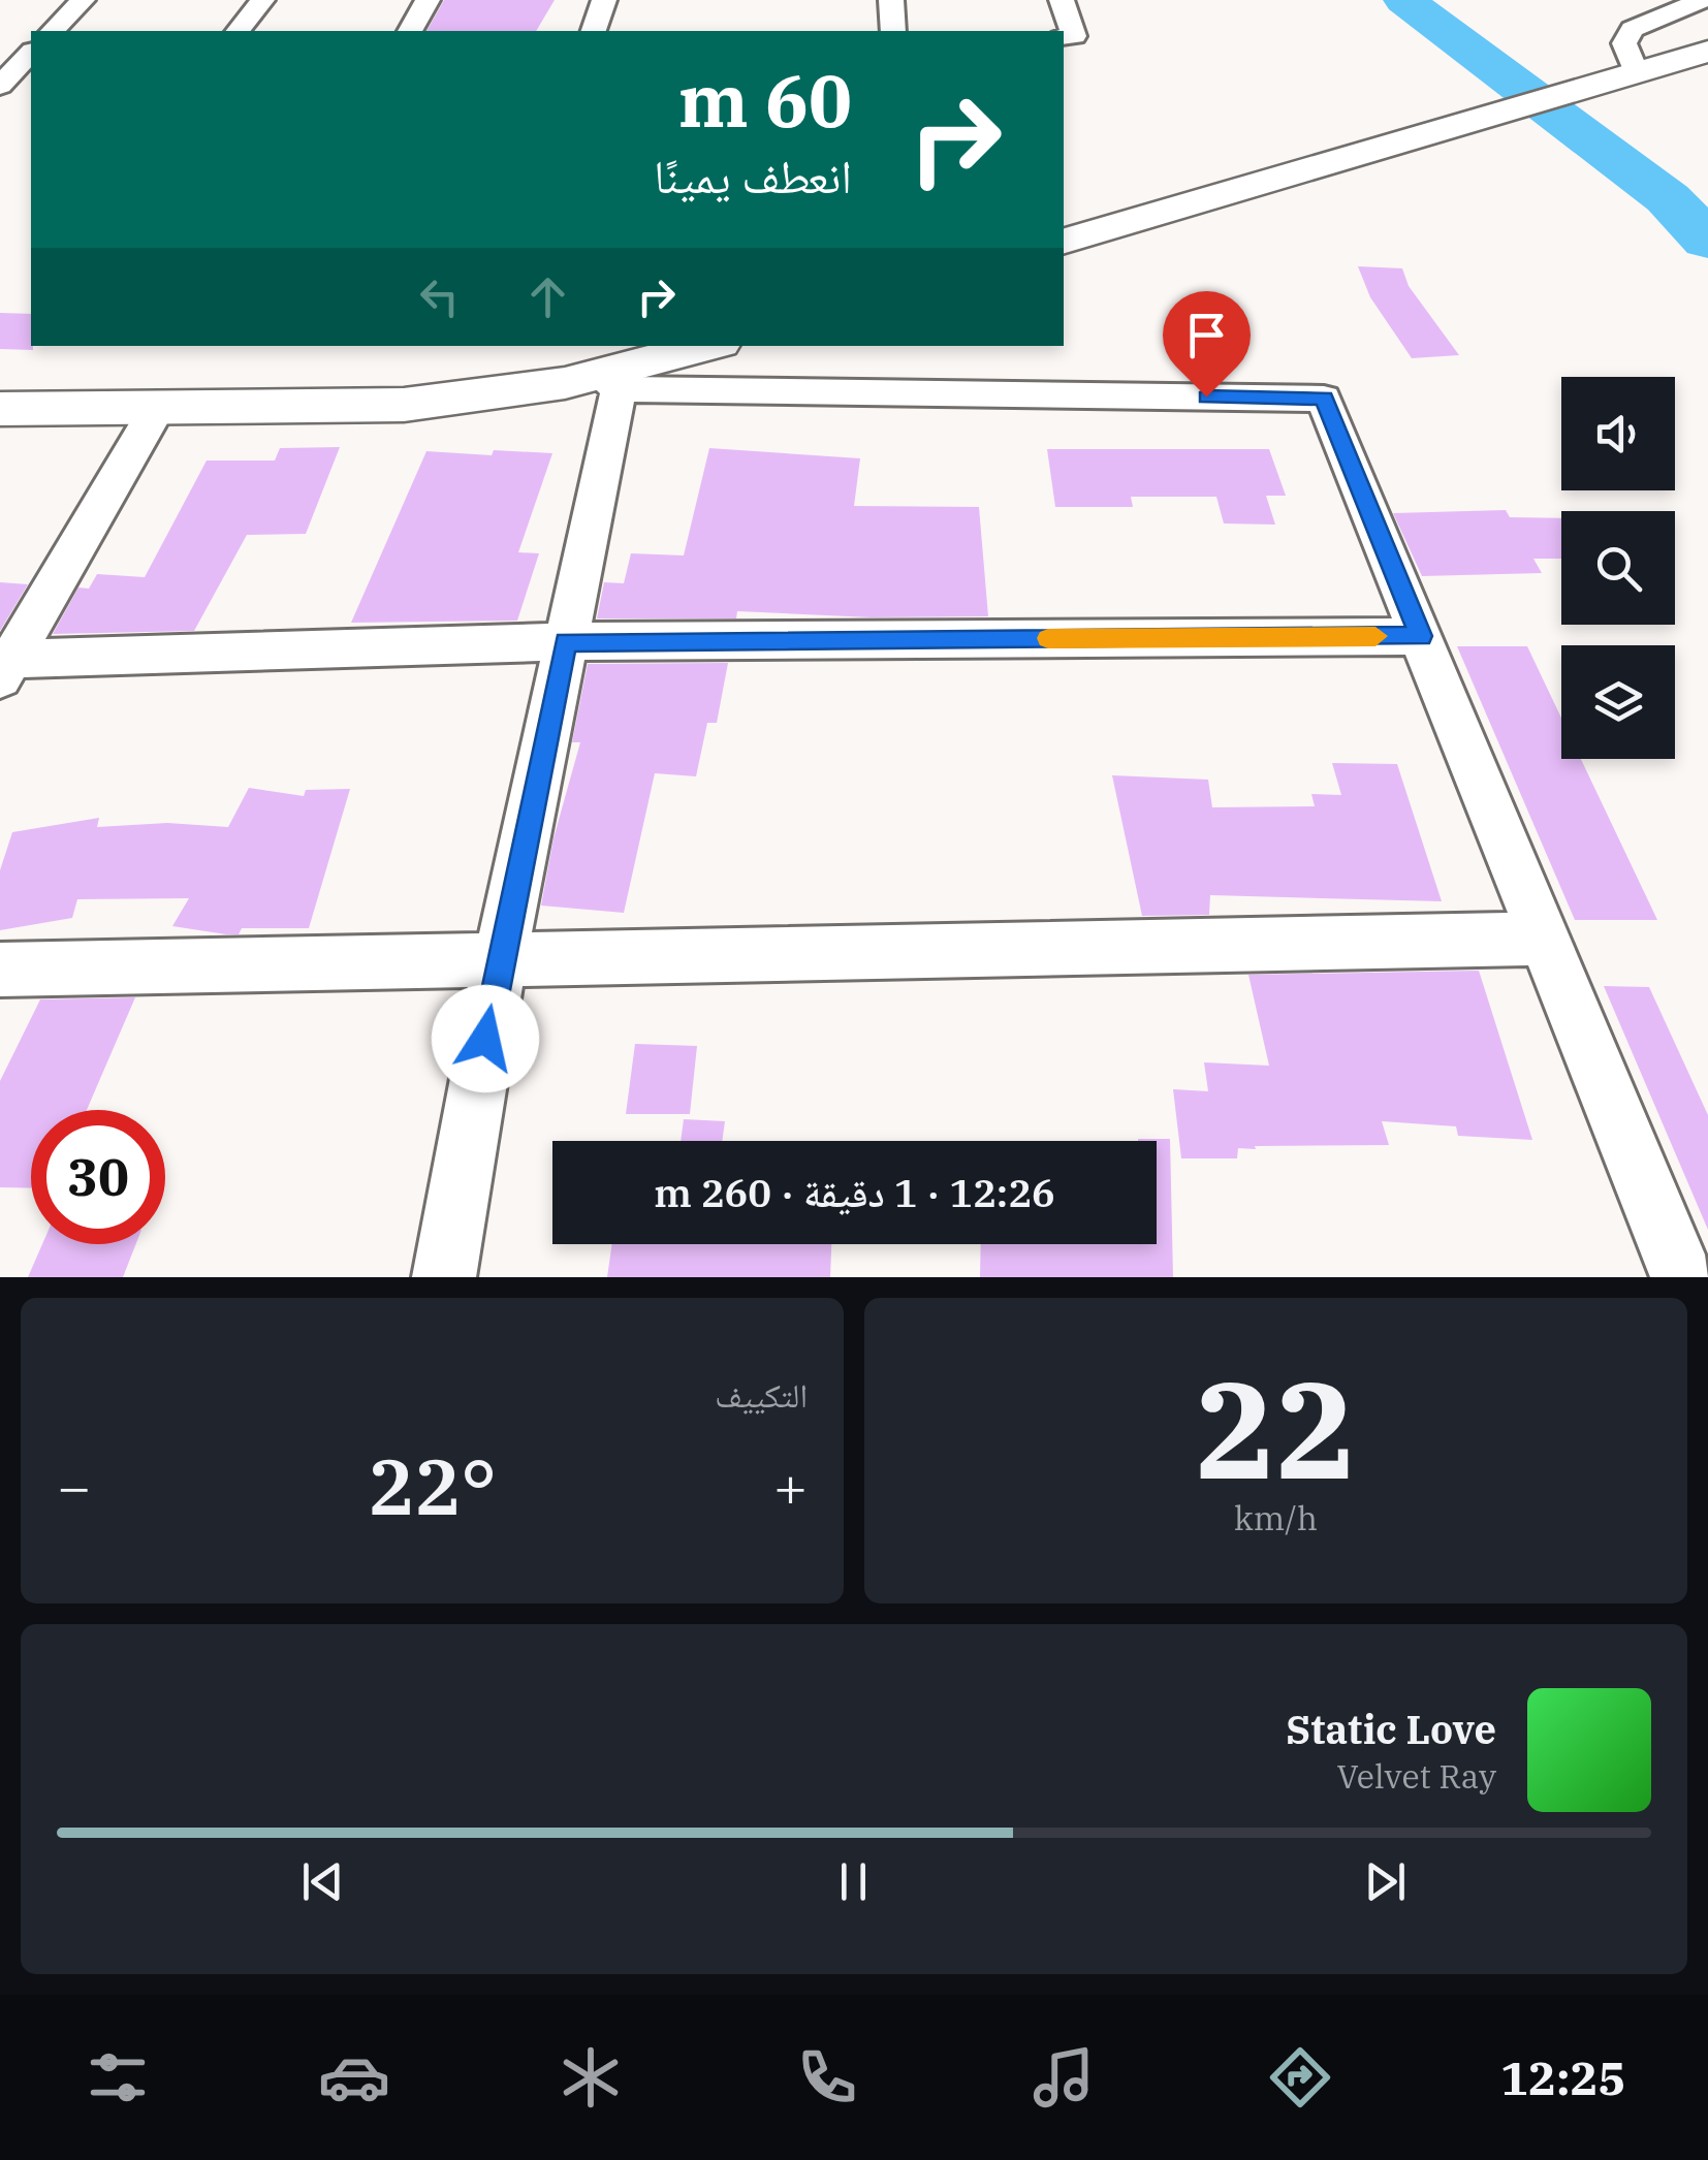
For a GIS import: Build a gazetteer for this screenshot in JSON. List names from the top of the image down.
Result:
{
  "page": {
    "turn": ["60 m", "انعطف يمينًا"],
    "limit": "30",
    "trip": "12:26 · 1 دقيقة · 260 m",
    "tile": [
      ["22", "km/h"],
      "التكييف"
    ],
    "heat": ["−", "22°", "+"],
    "song": ["Static Love", "Velvet Ray"],
    "tabs": "12:25"
  }
}
